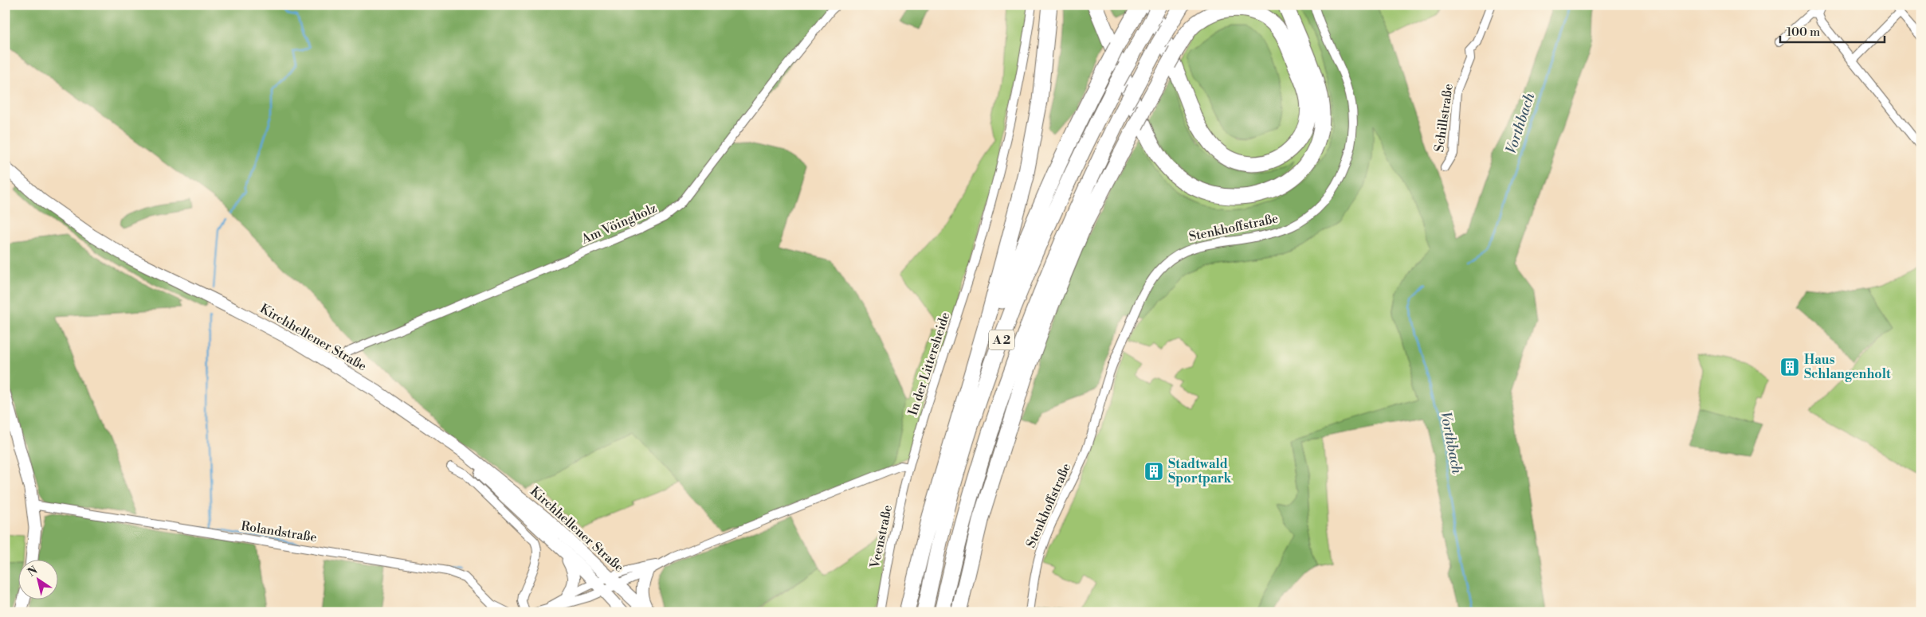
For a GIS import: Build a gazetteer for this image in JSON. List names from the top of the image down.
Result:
{
  "streets": {
    "highway": ["A 2"],
    "main road": ["Kirchhellener Straße"],
    "street": [
      "Schillstraße",
      "Am Vöingholz",
      "Stenkhoffstraße",
      "In der Littersheide",
      "Rolandstraße",
      "Veenstraße"
    ]
  },
  "crossings": [
    ["Am Vöingholz", "Kirchhellener Straße"],
    ["In der Littersheide", "Veenstraße"]
  ],
  "water": ["Vorthbach"],
  "places": {
    "building": ["Haus Schlangenholt", "Stadtwald Sportpark"]
  },
  "scale_bar": "100 m",
  "north": "top left"
}
